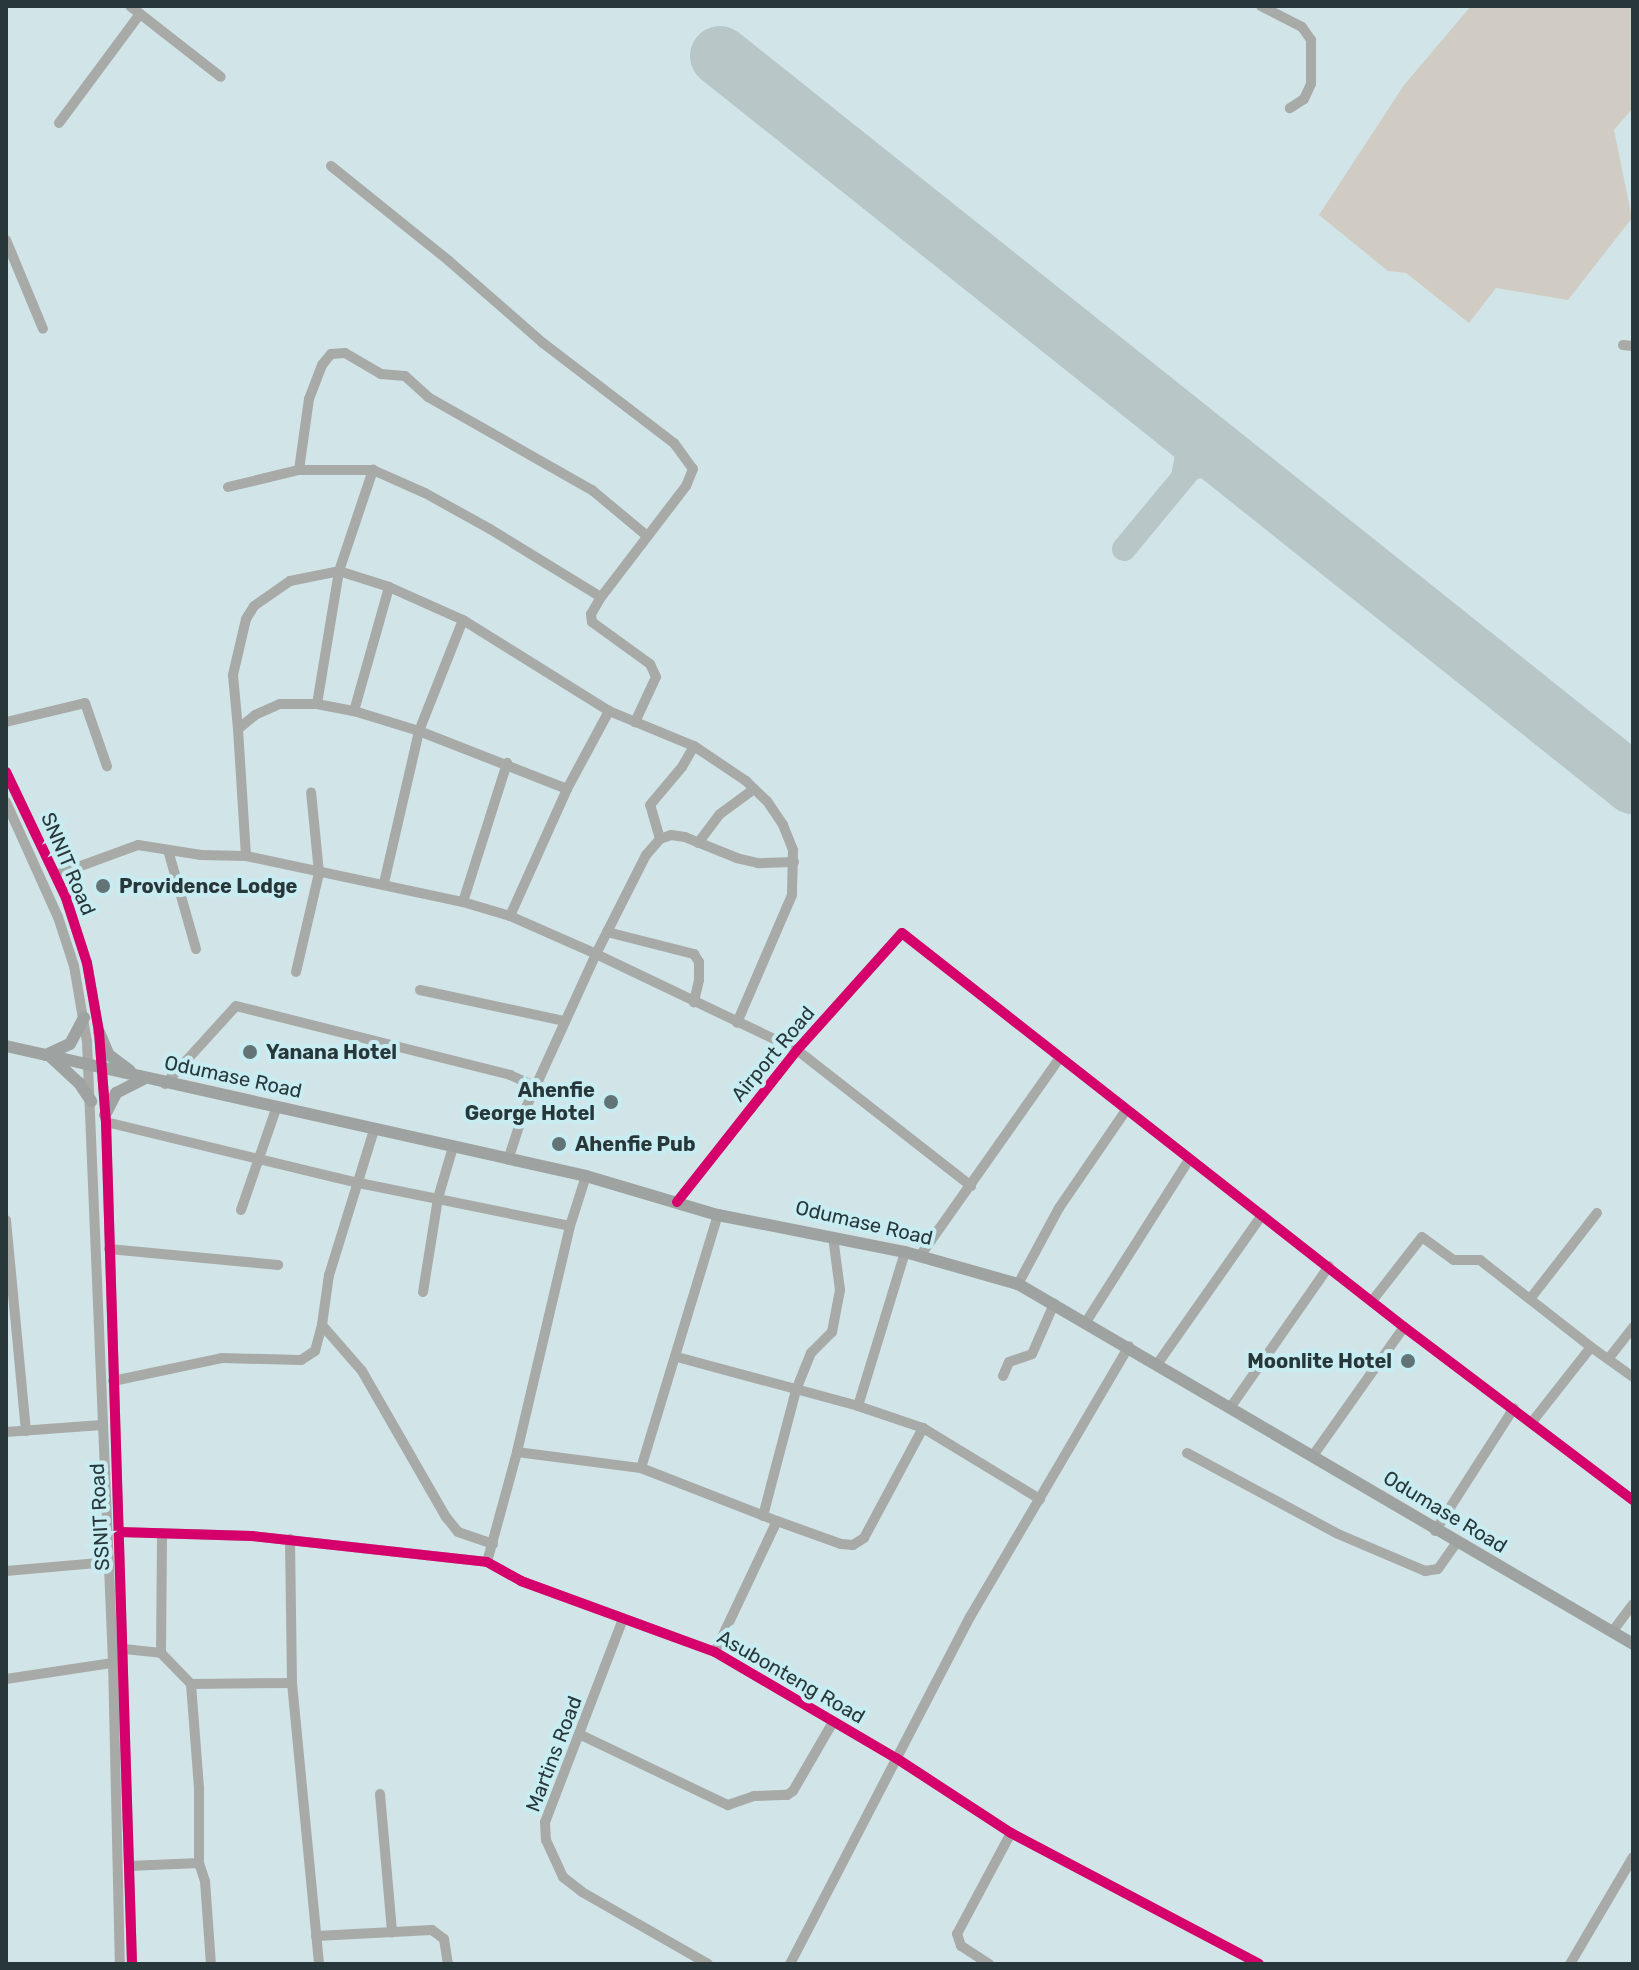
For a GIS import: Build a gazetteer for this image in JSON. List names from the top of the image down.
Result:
{
  "streets": {
    "main road": ["Odumase Road"],
    "street": [
      "SNNIT Road",
      "Airport Road",
      "SSNIT Road",
      "Asubonteng Road",
      "Martins Road"
    ]
  },
  "crossings": [
    ["SNNIT Road", "Odumase Road"],
    ["SNNIT Road", "SSNIT Road"],
    ["Airport Road", "Odumase Road"],
    ["Odumase Road", "SSNIT Road"],
    ["SSNIT Road", "Asubonteng Road"],
    ["Asubonteng Road", "Martins Road"]
  ],
  "places": [
    "Providence Lodge",
    "Yanana Hotel",
    "Ahenfie George Hotel",
    "Ahenfie Pub",
    "Moonlite Hotel"
  ]
}
